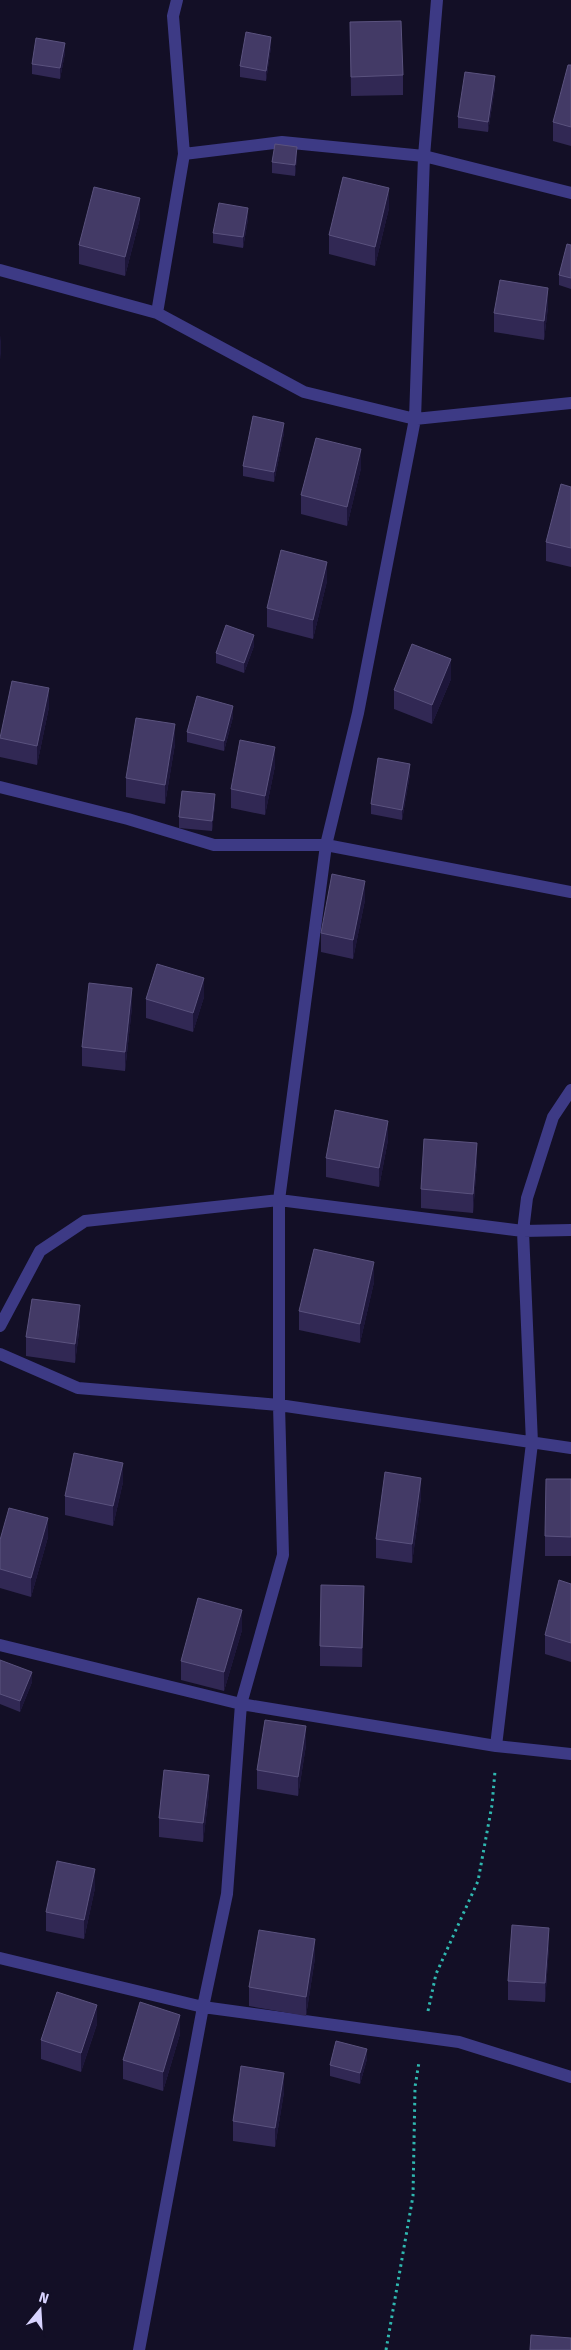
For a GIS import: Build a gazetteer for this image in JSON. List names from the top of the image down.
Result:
{
  "north": "top"
}
